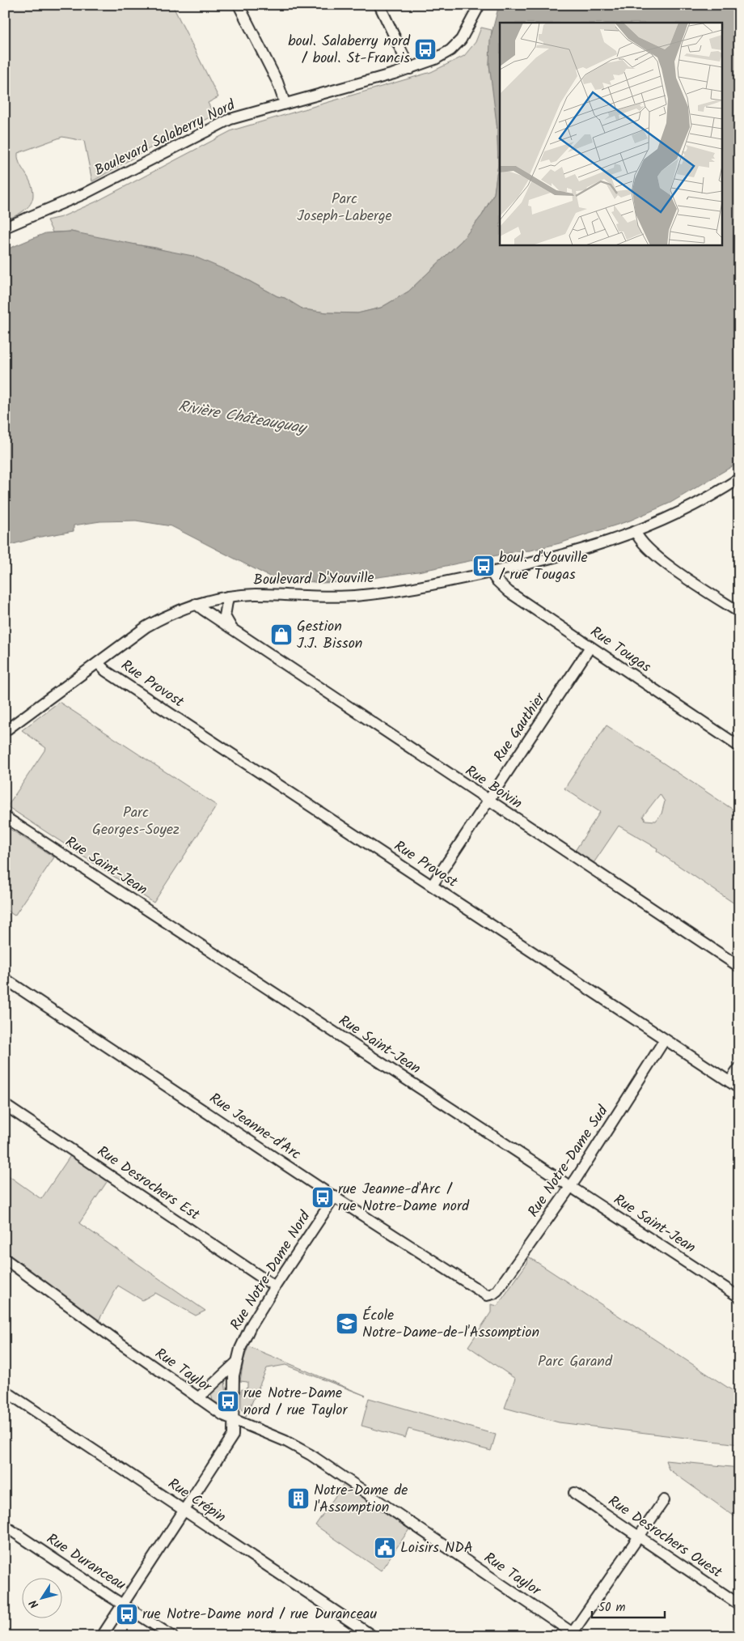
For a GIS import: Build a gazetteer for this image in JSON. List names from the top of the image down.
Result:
{
  "streets": {
    "street": [
      "Boulevard Salaberry Nord",
      "Boulevard D'Youville",
      "Rue Tougas",
      "Rue Provost",
      "Rue Gauthier",
      "Rue Boivin",
      "Rue Saint-Jean",
      "Rue Jeanne-d'Arc",
      "Rue Notre-Dame Sud",
      "Rue Desrochers Est",
      "Rue Notre-Dame Nord",
      "Rue Taylor",
      "Rue Crépin",
      "Rue Desrochers Ouest",
      "Rue Duranceau"
    ]
  },
  "crossings": [
    ["Boulevard D'Youville", "Rue Tougas"],
    ["Boulevard D'Youville", "Rue Provost"],
    ["Boulevard D'Youville", "Rue Boivin"],
    ["Rue Tougas", "Rue Gauthier"],
    ["Rue Provost", "Rue Gauthier"],
    ["Rue Provost", "Rue Notre-Dame Sud"],
    ["Rue Gauthier", "Rue Boivin"],
    ["Rue Saint-Jean", "Rue Notre-Dame Sud"],
    ["Rue Jeanne-d'Arc", "Rue Notre-Dame Sud"],
    ["Rue Jeanne-d'Arc", "Rue Notre-Dame Nord"],
    ["Rue Desrochers Est", "Rue Notre-Dame Nord"],
    ["Rue Notre-Dame Nord", "Rue Taylor"],
    ["Rue Notre-Dame Nord", "Rue Crépin"],
    ["Rue Notre-Dame Nord", "Rue Duranceau"]
  ],
  "water": ["Rivière Châteauguay"],
  "parks": ["Parc Joseph-Laberge", "Parc Georges-Soyez", "Parc Garand"],
  "places": {
    "bus stop": [
      "boul. Salaberry nord / boul. St-Francis",
      "boul. d'Youville / rue Tougas",
      "rue Jeanne-d'Arc / rue Notre-Dame nord",
      "rue Notre-Dame nord / rue Taylor",
      "rue Notre-Dame nord / rue Duranceau"
    ],
    "shop": ["Gestion J.J. Bisson"],
    "school or university": ["École Notre-Dame-de-l'Assomption"],
    "building": ["Notre-Dame de l'Assomption"],
    "public building": ["Loisirs NDA"]
  },
  "scale_bar": "50 m",
  "north": "bottom left"
}
